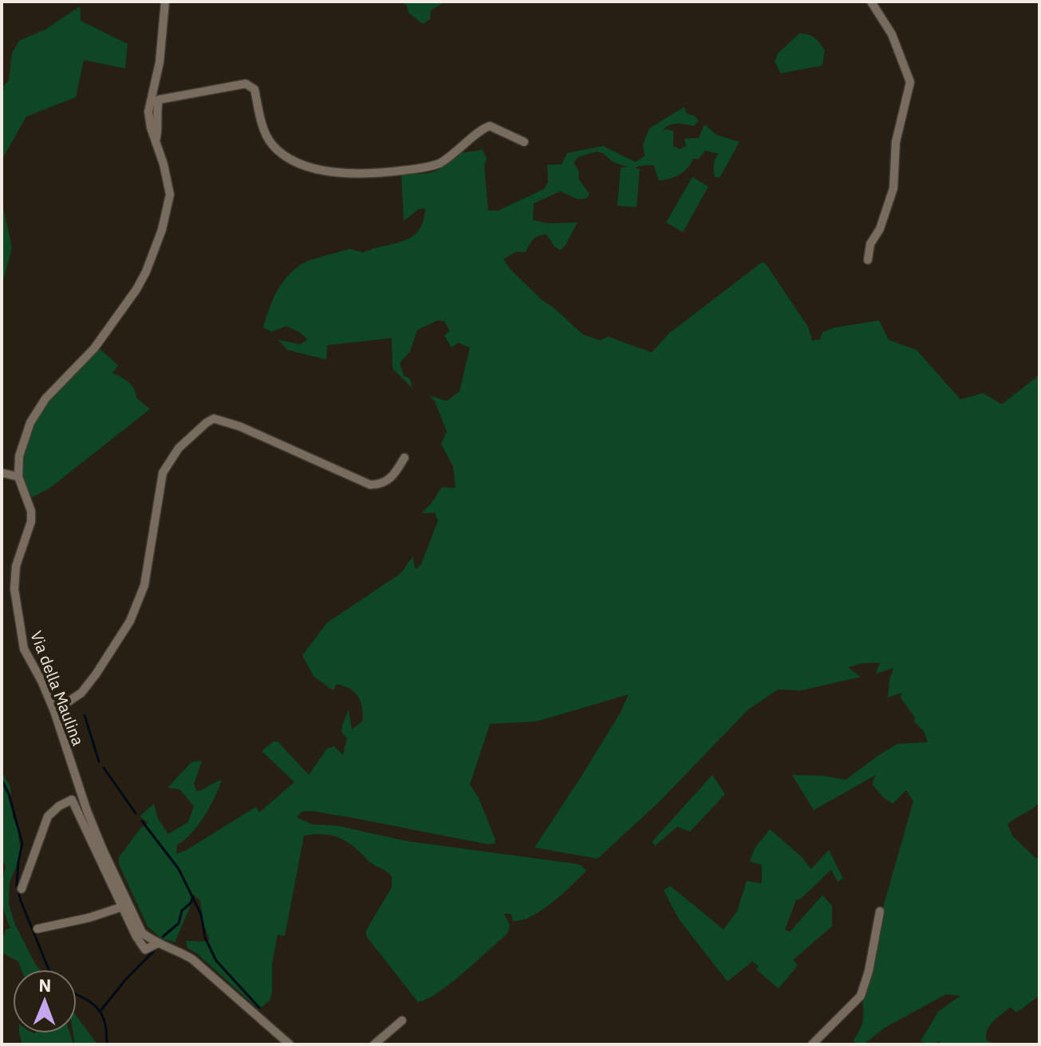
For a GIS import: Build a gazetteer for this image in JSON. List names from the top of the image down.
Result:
{
  "streets": {
    "street": ["Via della Maulina"]
  },
  "north": "top"
}
